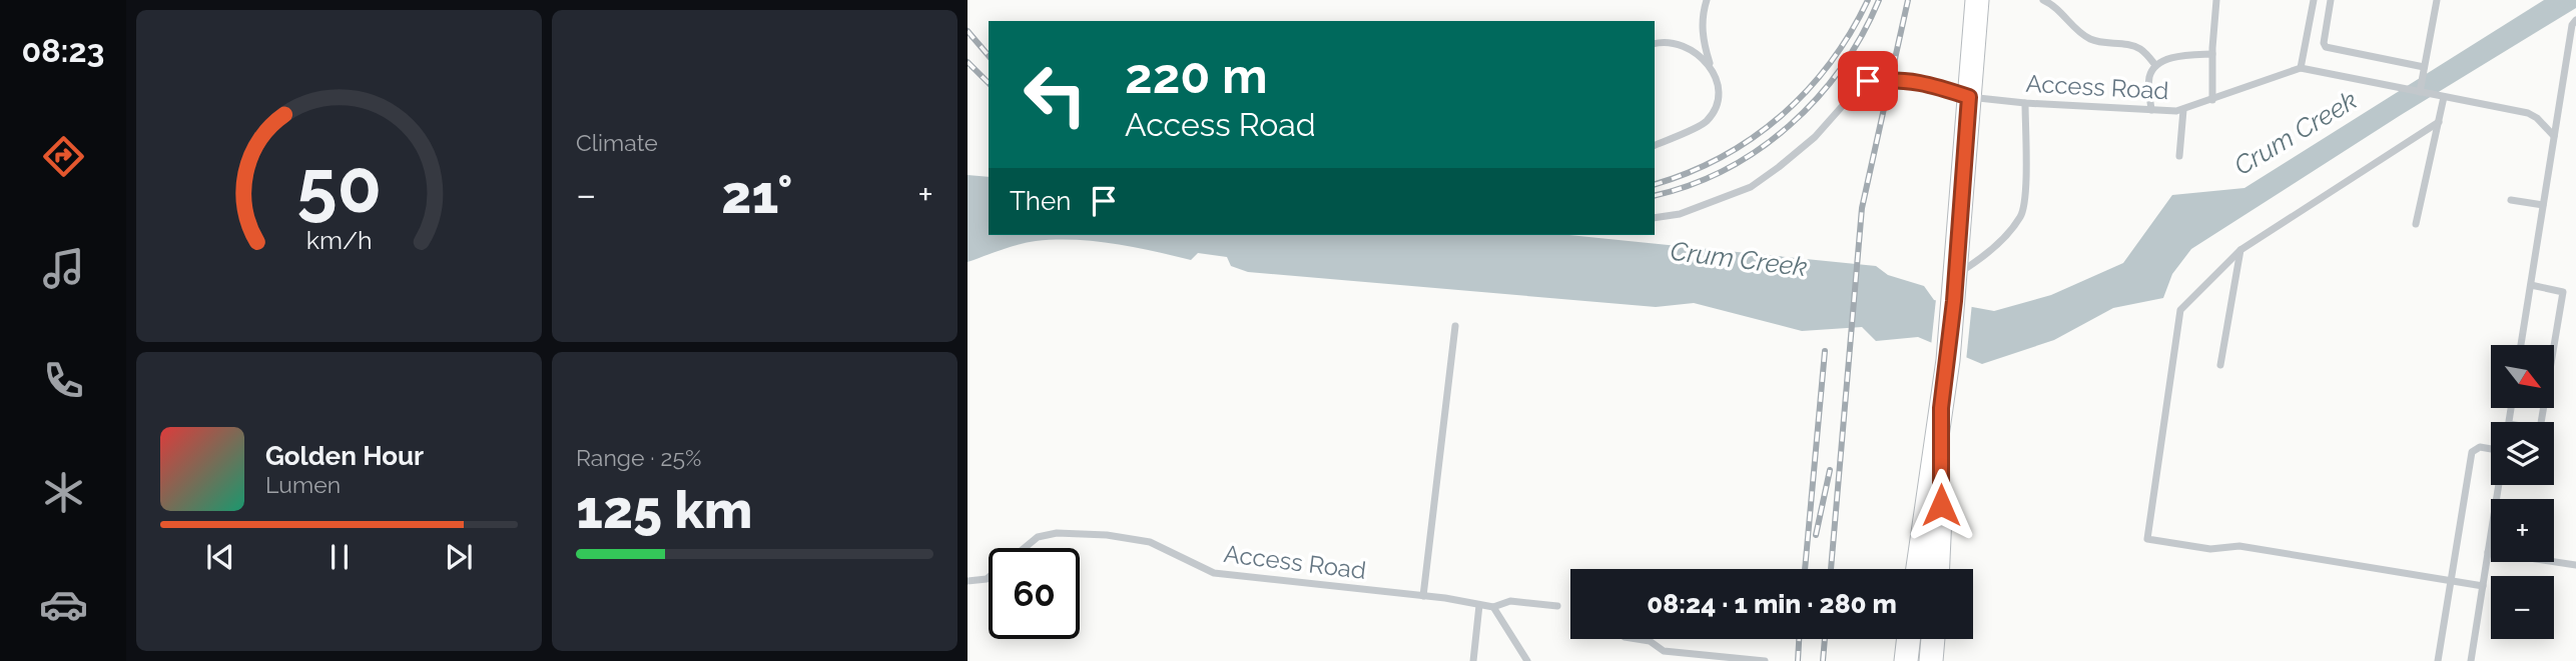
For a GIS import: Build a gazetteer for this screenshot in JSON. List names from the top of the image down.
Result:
{
  "streets": {
    "lane": ["Access Road"]
  },
  "water": ["Crum Creek"],
  "north": "bottom right",
  "page": {
    "tabs": "08:23",
    "tile": [
      "Climate",
      ["Range · 25%", "125 km"]
    ],
    "turn": ["220 m", "Access Road"],
    "heat": ["−", "21°", "+"],
    "then": "Then",
    "map_buttons": ["+", "−"],
    "song": ["Golden Hour", "Lumen"],
    "limit": "60",
    "trip": "08:24 · 1 min · 280 m",
    "gauge": ["50", "km/h"]
  }
}
